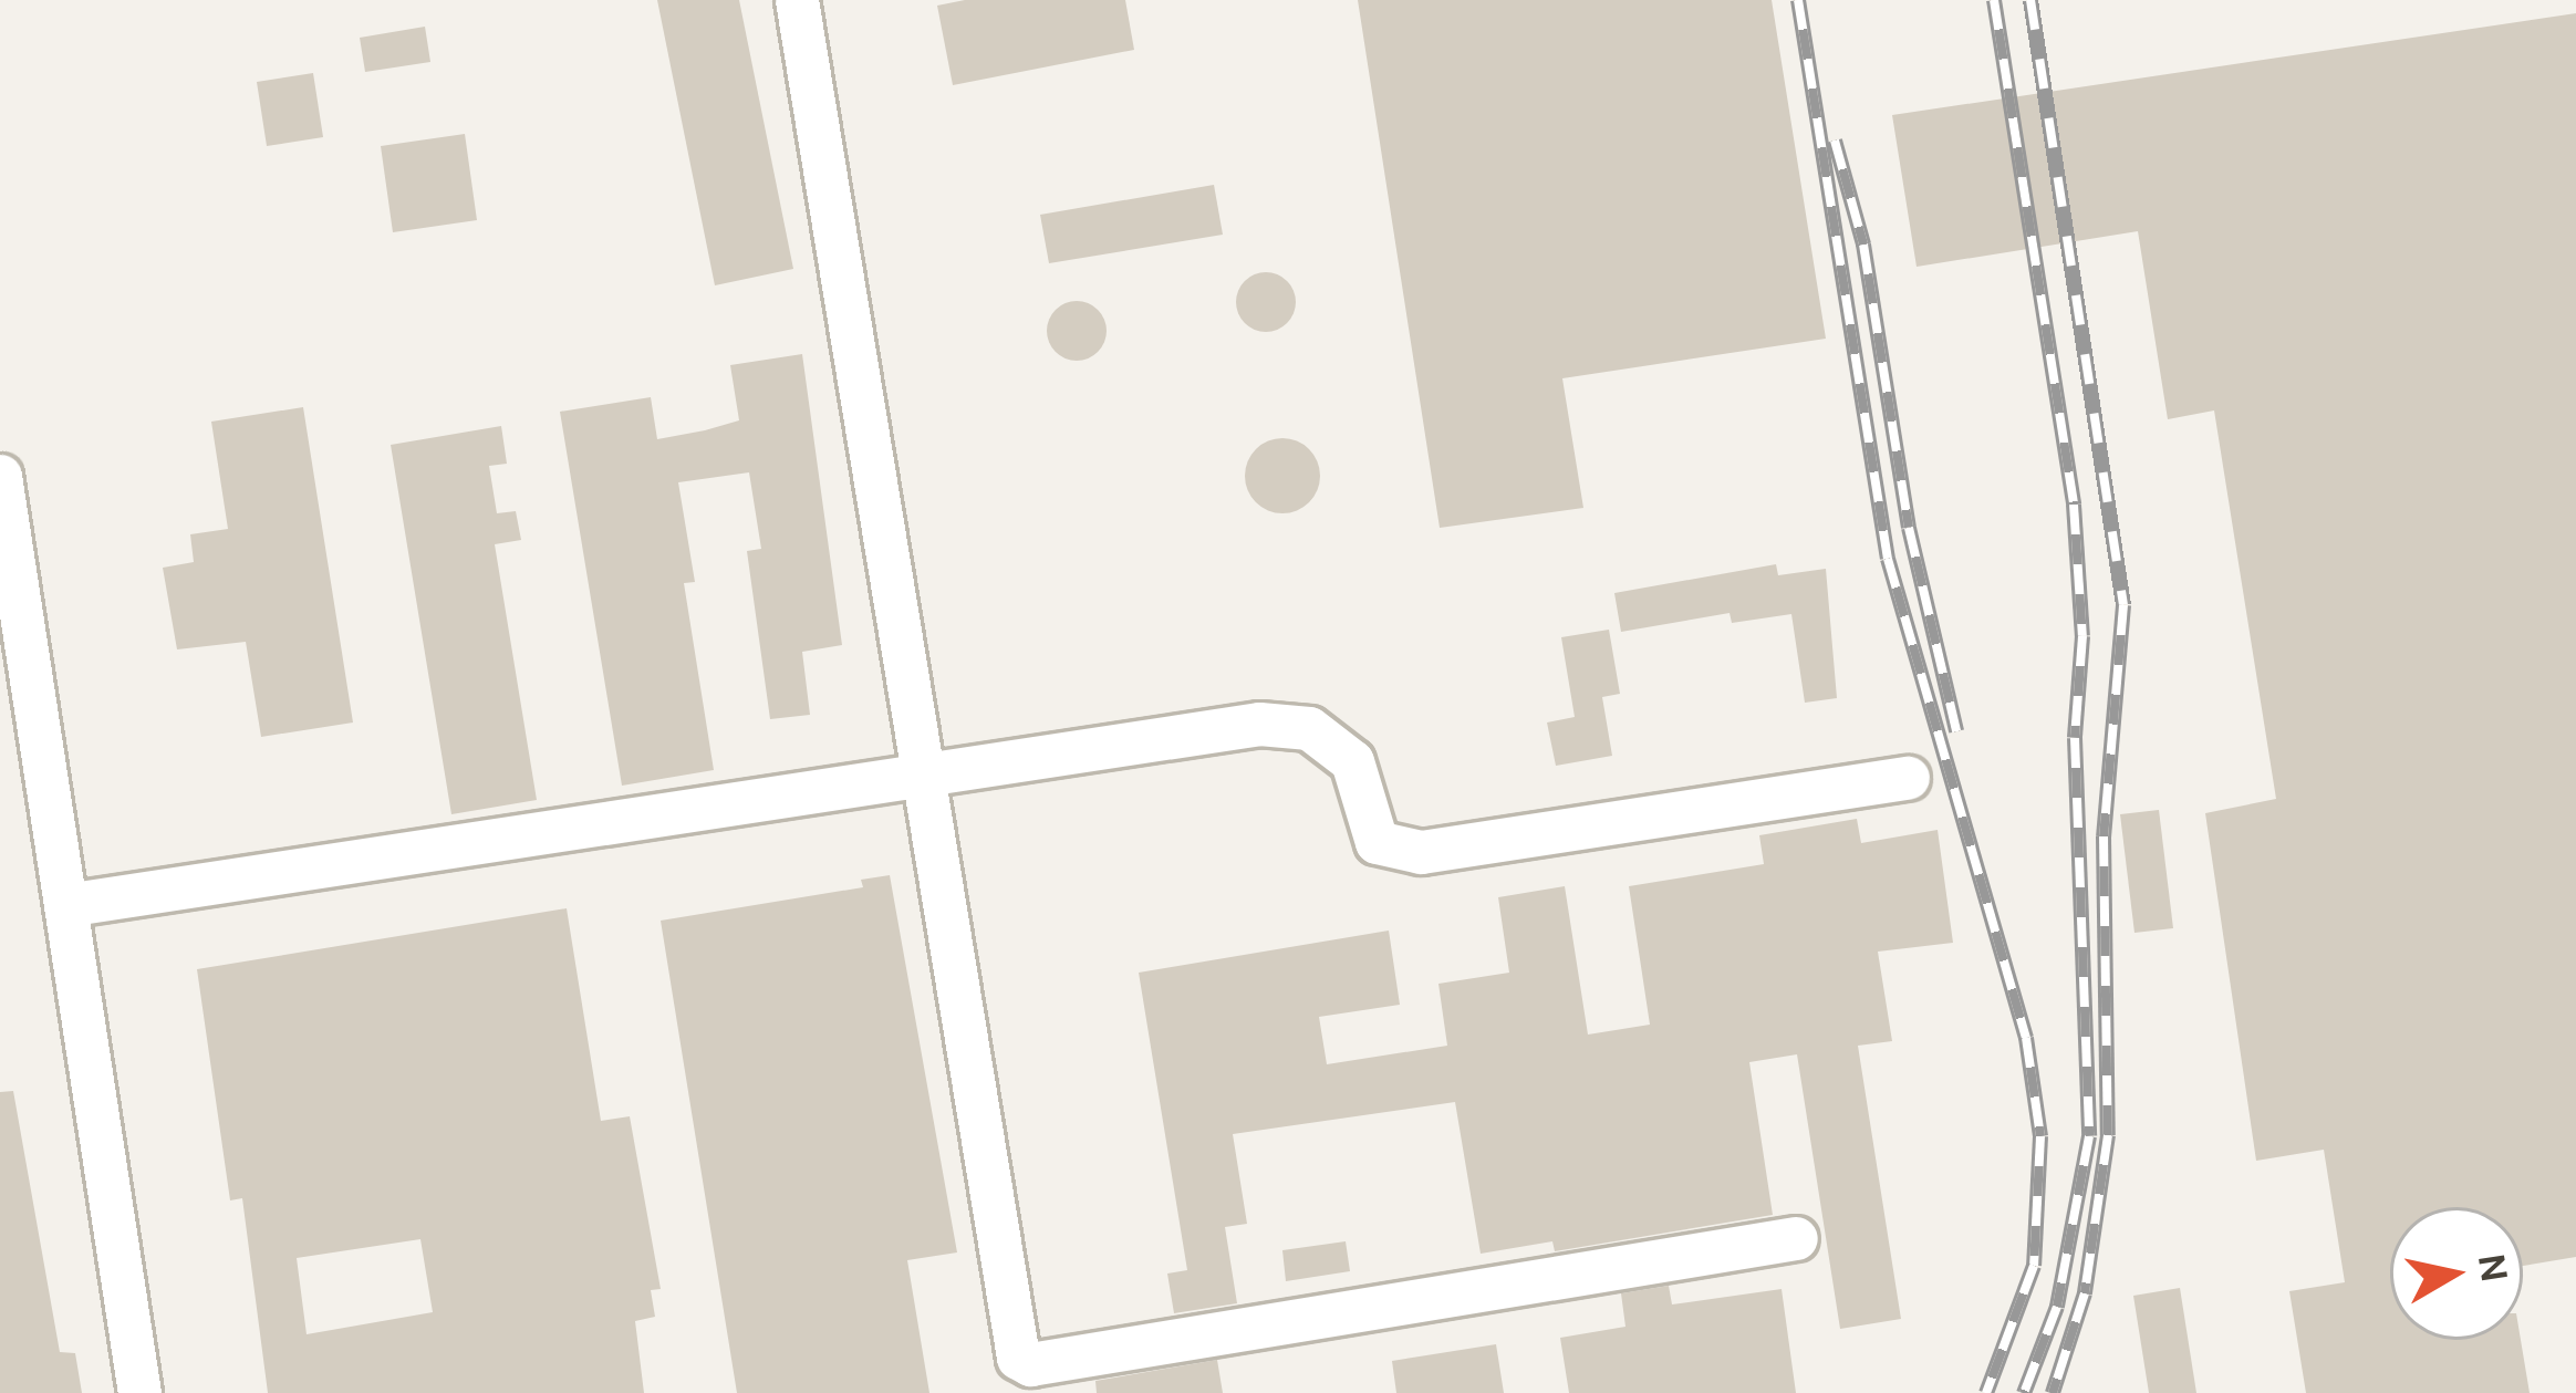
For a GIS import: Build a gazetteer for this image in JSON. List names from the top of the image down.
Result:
{
  "north": "right"
}
